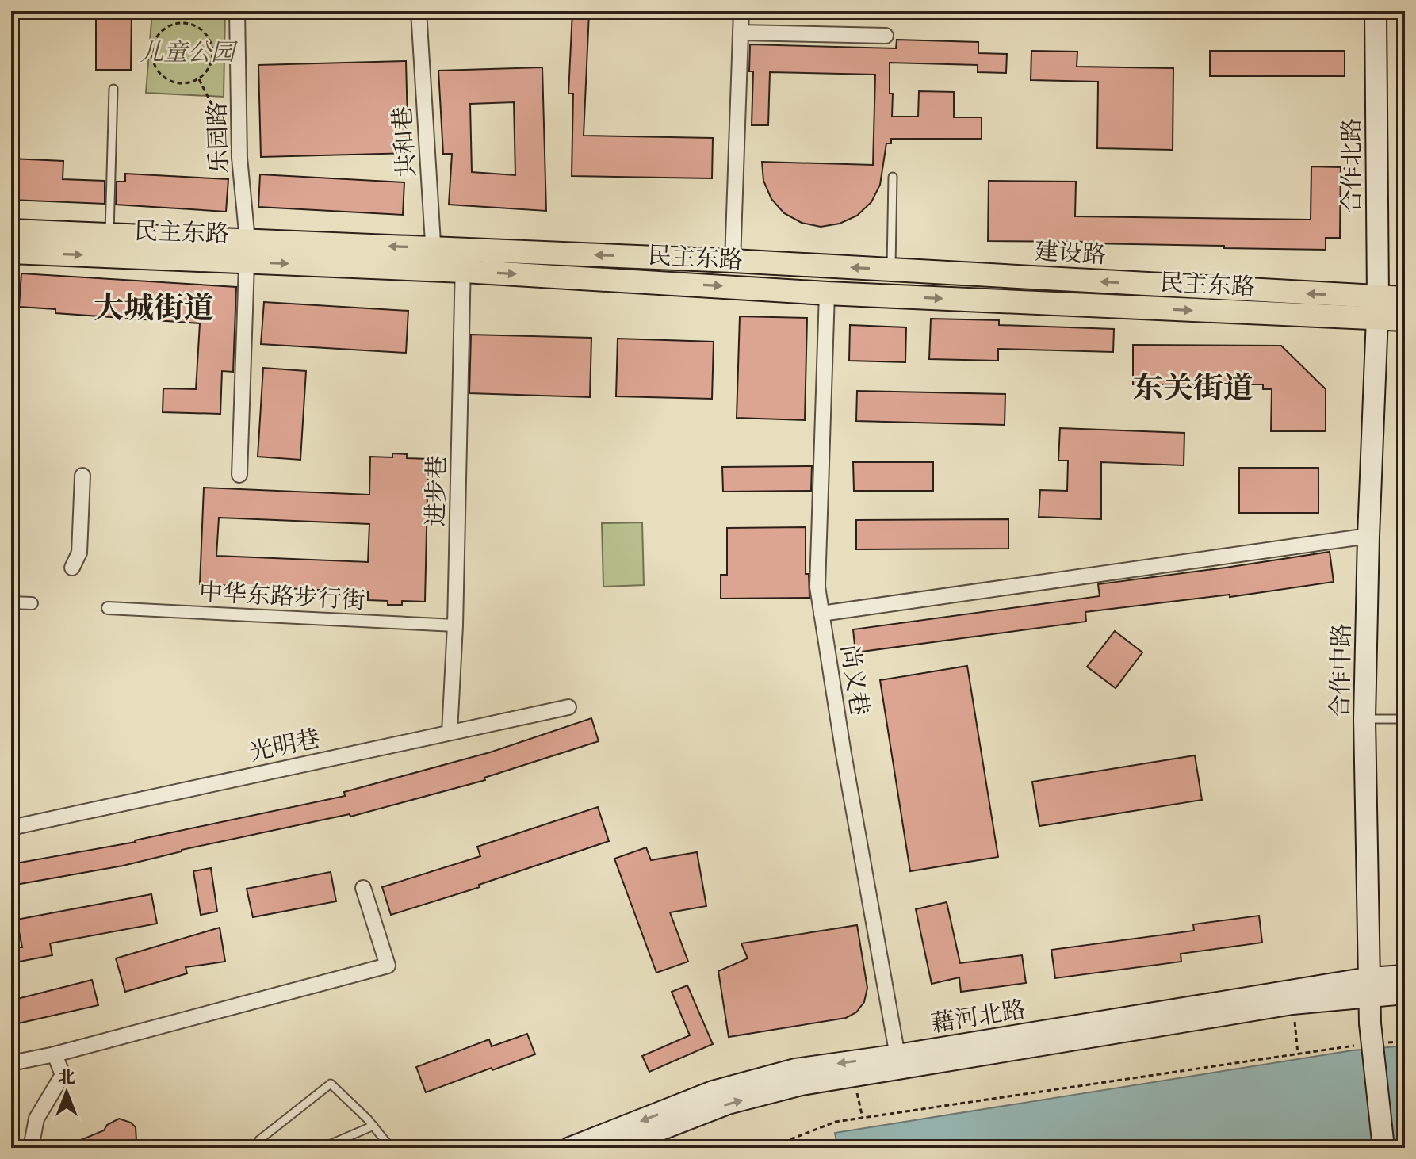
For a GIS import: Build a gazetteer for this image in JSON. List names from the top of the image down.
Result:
{
  "streets": {
    "main road": [
      "合作北路",
      "民主东路",
      "建设路",
      "合作中路",
      "藉河北路"
    ],
    "street": [
      "乐园路",
      "共和巷",
      "进步巷",
      "中华东路步行街",
      "尚义巷",
      "光明巷"
    ]
  },
  "crossings": [
    ["乐园路", "民主东路"],
    ["共和巷", "民主东路"],
    ["合作北路", "民主东路"],
    ["合作北路", "建设路"],
    ["合作北路", "合作中路"],
    ["民主东路", "建设路"],
    ["民主东路", "进步巷"],
    ["民主东路", "合作中路"],
    ["民主东路", "尚义巷"],
    ["建设路", "合作中路"],
    ["进步巷", "中华东路步行街"],
    ["进步巷", "光明巷"],
    ["合作中路", "藉河北路"],
    ["尚义巷", "藉河北路"]
  ],
  "one_way": ["建设路"],
  "districts": ["大城街道", "东关街道"],
  "parks": ["儿童公园"],
  "north": "top"
}
